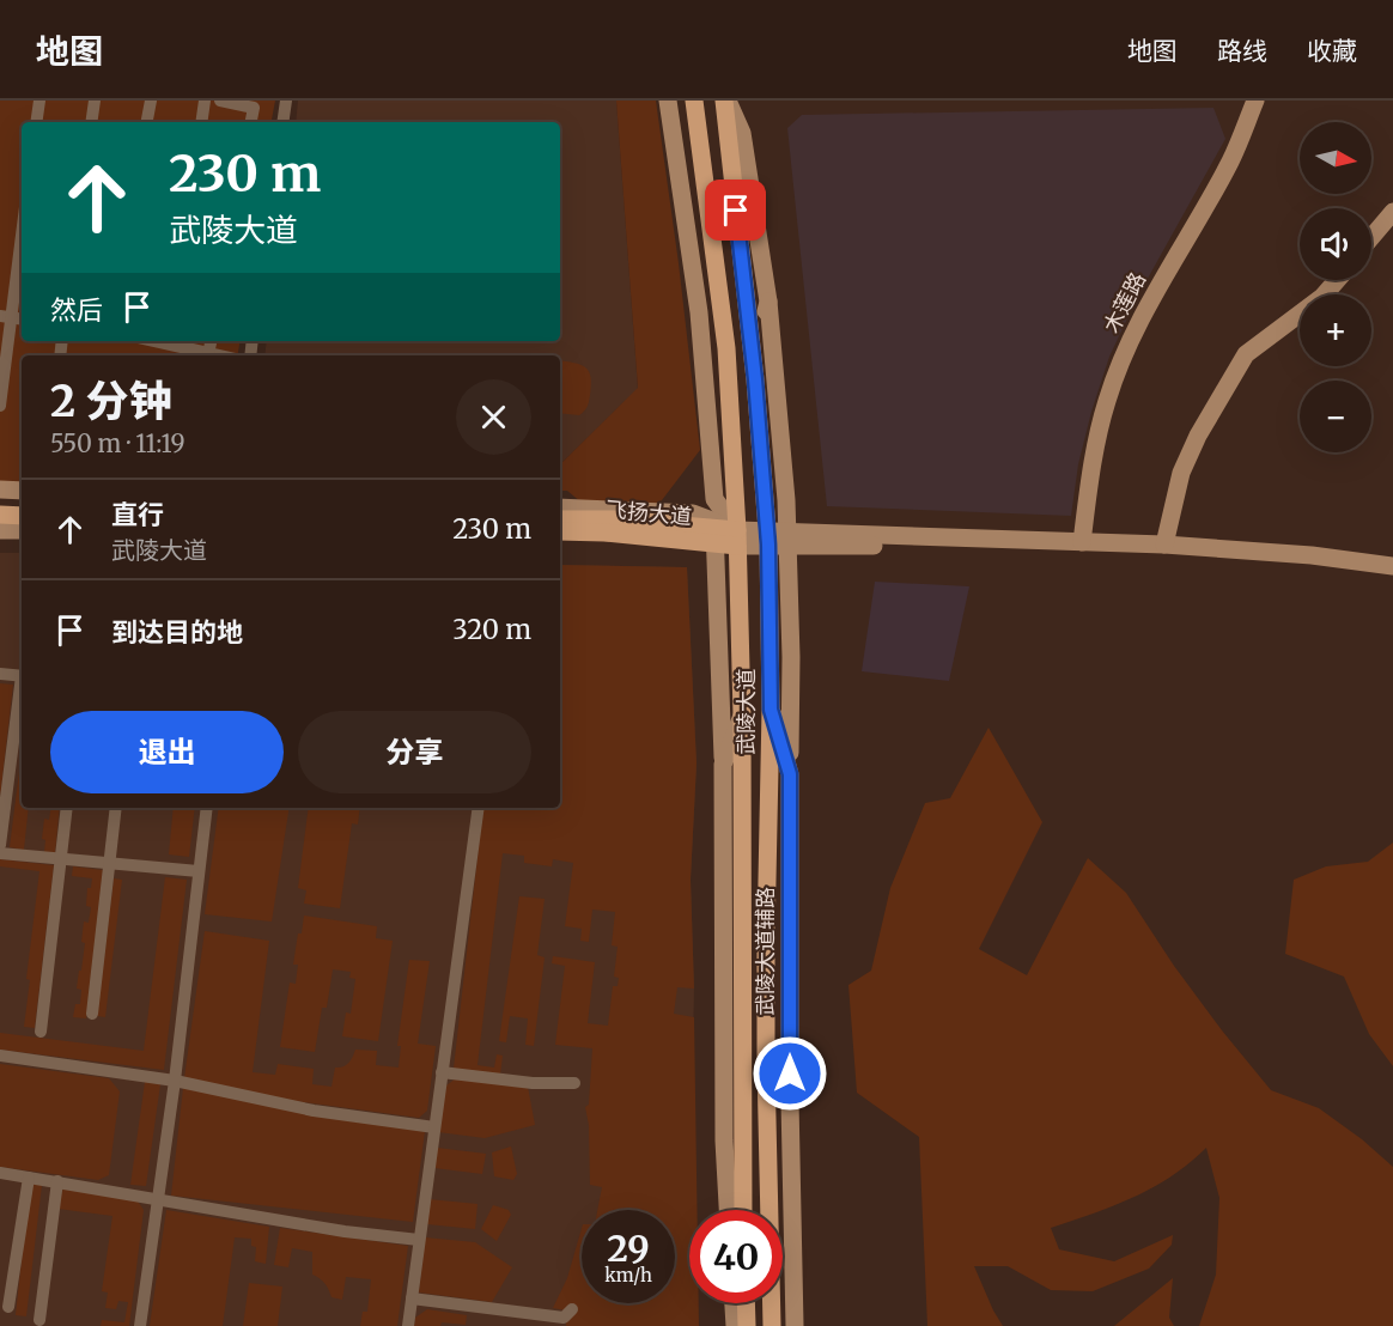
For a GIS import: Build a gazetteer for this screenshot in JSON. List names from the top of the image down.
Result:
{
  "streets": {
    "main road": ["飞扬大道", "武陵大道"],
    "street": ["木莲路", "武陵大道辅路"]
  },
  "crossings": [
    ["飞扬大道", "武陵大道"],
    ["武陵大道", "武陵大道辅路"]
  ],
  "north": "right",
  "page": {
    "header": "地图",
    "nav": ["地图", "路线", "收藏"],
    "map_buttons": ["+", "−"],
    "turn": ["230 m", "武陵大道"],
    "then": "然后",
    "heading": ["2 分钟", "550 m · 11:19"],
    "list": [
      {
        "name": "直行",
        "note": "武陵大道",
        "value": "230 m"
      },
      {
        "name": "到达目的地",
        "value": "320 m"
      }
    ],
    "buttons": ["退出", "分享"],
    "speed": "29 km/h",
    "limit": "40"
  }
}
